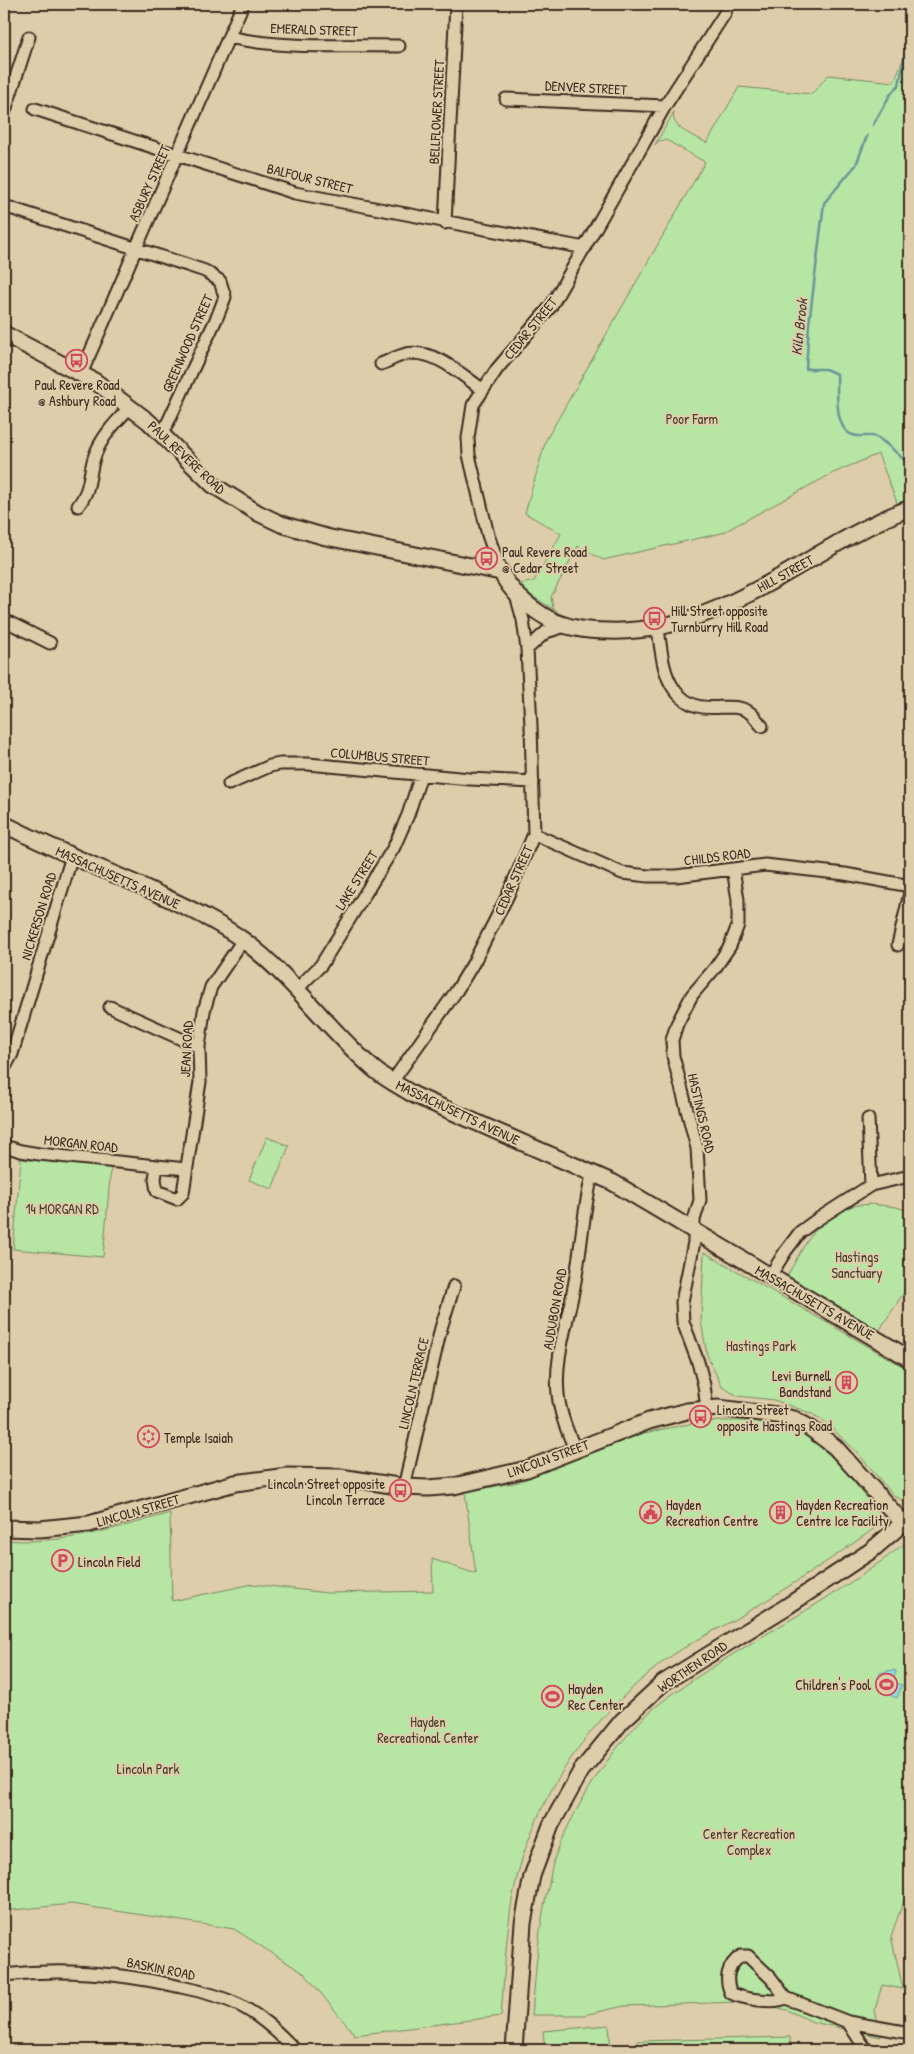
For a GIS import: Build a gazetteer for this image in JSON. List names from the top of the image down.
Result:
{
  "streets": {
    "street": [
      "EMERALD STREET",
      "DENVER STREET",
      "BELLFLOWER STREET",
      "BALFOUR STREET",
      "ASBURY STREET",
      "CEDAR STREET",
      "GREENWOOD STREET",
      "PAUL REVERE ROAD",
      "HILL STREET",
      "COLUMBUS STREET",
      "CHILDS ROAD",
      "MASSACHUSETTS AVENUE",
      "LAKE STREET",
      "NICKERSON ROAD",
      "JEAN ROAD",
      "HASTINGS ROAD",
      "MORGAN ROAD",
      "AUDUBON ROAD",
      "LINCOLN TERRACE",
      "LINCOLN STREET",
      "WORTHEN ROAD",
      "BASKIN ROAD"
    ]
  },
  "crossings": [
    ["EMERALD STREET", "ASBURY STREET"],
    ["DENVER STREET", "CEDAR STREET"],
    ["BELLFLOWER STREET", "BALFOUR STREET"],
    ["BALFOUR STREET", "ASBURY STREET"],
    ["BALFOUR STREET", "CEDAR STREET"],
    ["ASBURY STREET", "GREENWOOD STREET"],
    ["ASBURY STREET", "PAUL REVERE ROAD"],
    ["CEDAR STREET", "PAUL REVERE ROAD"],
    ["CEDAR STREET", "HILL STREET"],
    ["CEDAR STREET", "COLUMBUS STREET"],
    ["CEDAR STREET", "CHILDS ROAD"],
    ["CEDAR STREET", "MASSACHUSETTS AVENUE"],
    ["GREENWOOD STREET", "PAUL REVERE ROAD"],
    ["COLUMBUS STREET", "LAKE STREET"],
    ["CHILDS ROAD", "HASTINGS ROAD"],
    ["MASSACHUSETTS AVENUE", "LAKE STREET"],
    ["MASSACHUSETTS AVENUE", "NICKERSON ROAD"],
    ["MASSACHUSETTS AVENUE", "JEAN ROAD"],
    ["MASSACHUSETTS AVENUE", "HASTINGS ROAD"],
    ["MASSACHUSETTS AVENUE", "AUDUBON ROAD"],
    ["JEAN ROAD", "MORGAN ROAD"],
    ["HASTINGS ROAD", "LINCOLN STREET"],
    ["AUDUBON ROAD", "LINCOLN STREET"],
    ["LINCOLN TERRACE", "LINCOLN STREET"],
    ["LINCOLN STREET", "WORTHEN ROAD"]
  ],
  "water": ["Kiln Brook"],
  "parks": [
    "Poor Farm",
    "14 MORGAN RD",
    "Hastings Sanctuary",
    "Hastings Park",
    "Hayden Recreational Center",
    "Lincoln Park",
    "Center Recreation Complex"
  ],
  "places": {
    "bus stop": [
      "Paul Revere Road @ Ashbury Road",
      "Paul Revere Road @ Cedar Street",
      "Hill Street opposite Turnburry Hill Road",
      "Lincoln Street opposite Hastings Road",
      "Lincoln Street opposite Lincoln Terrace"
    ],
    "building": ["Levi Burnell Bandstand", "Hayden Recreation Centre Ice Facility"],
    "synagogue": ["Temple Isaiah"],
    "public building": ["Hayden Recreation Centre"],
    "parking": ["Lincoln Field"],
    "sports": ["Children's Pool", "Hayden Rec Center"]
  }
}
